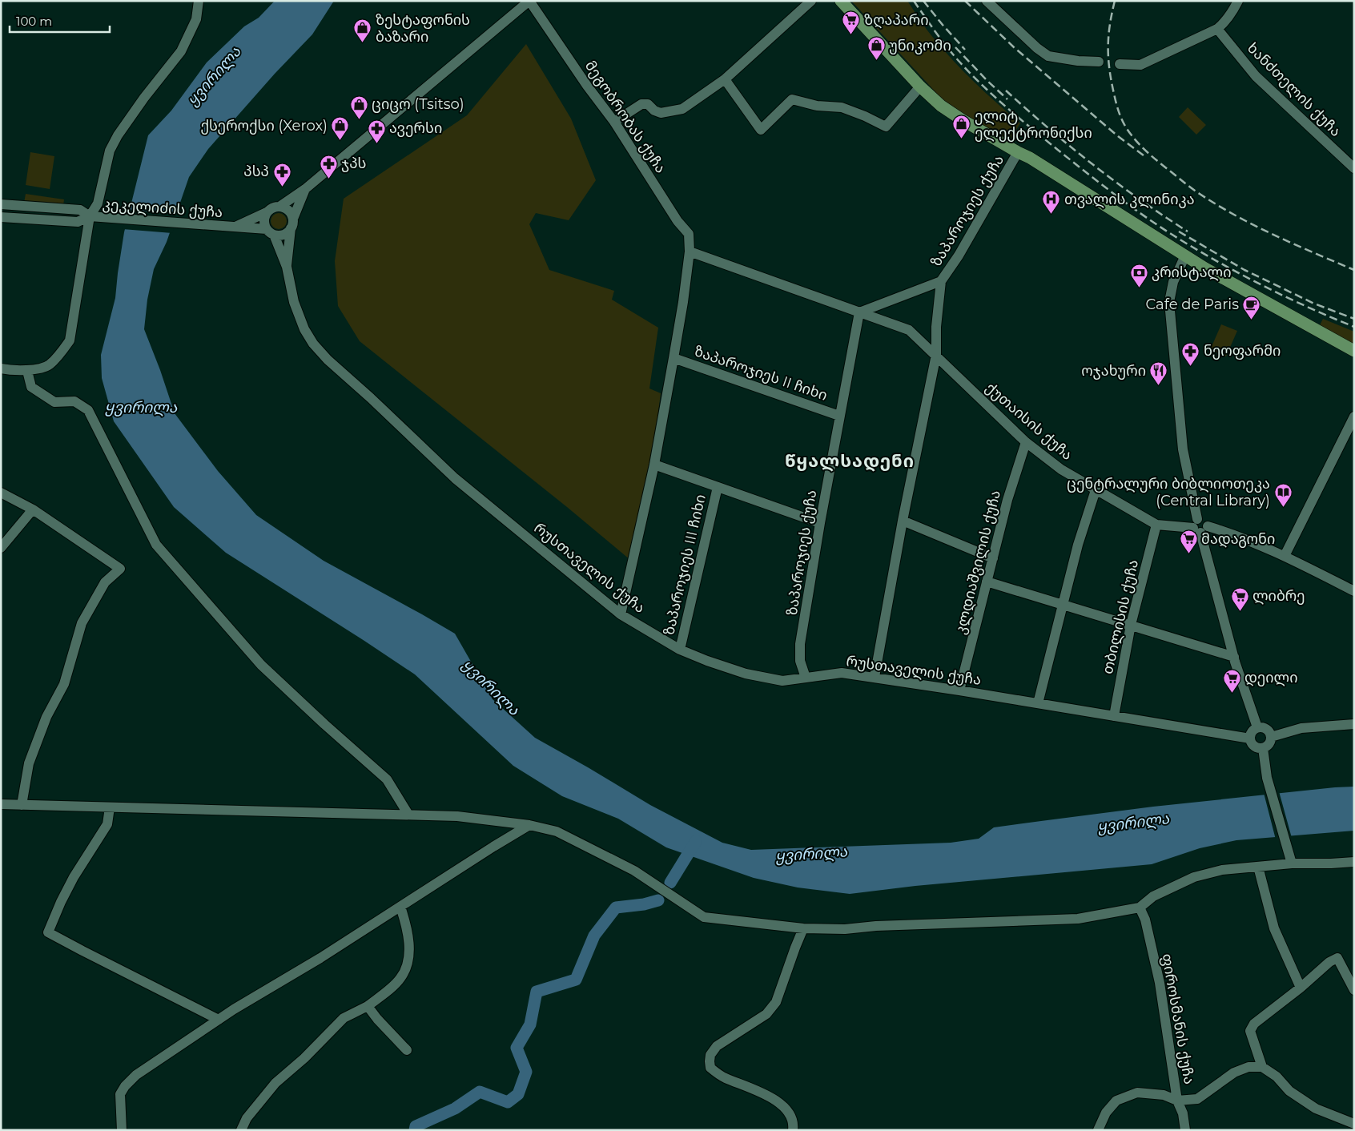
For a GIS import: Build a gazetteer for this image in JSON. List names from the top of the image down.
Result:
{
  "streets": {
    "street": [
      "ხანძთელის ქუჩა",
      "მეგობრობას ქუჩა",
      "კეკელიძის ქუჩა",
      "ზაპაროჯიეს ქუჩა",
      "ზაპაროჯიეს II ჩიხი",
      "ქუთაისის ქუჩა",
      "კლდიაშვილის ქუჩა",
      "ზაპაროჯიეს III ჩიხი",
      "რუსთაველის ქუჩა",
      "თბილისის ქუჩა",
      "ფიროსმანის ქუჩა"
    ]
  },
  "crossings": [
    ["მეგობრობას ქუჩა", "ქუთაისის ქუჩა"],
    ["კეკელიძის ქუჩა", "რუსთაველის ქუჩა"],
    ["ზაპაროჯიეს ქუჩა", "ზაპაროჯიეს II ჩიხი"],
    ["ზაპაროჯიეს ქუჩა", "ქუთაისის ქუჩა"],
    ["ზაპაროჯიეს ქუჩა", "ზაპაროჯიეს III ჩიხი"],
    ["ზაპაროჯიეს ქუჩა", "რუსთაველის ქუჩა"],
    ["ქუთაისის ქუჩა", "კლდიაშვილის ქუჩა"],
    ["ქუთაისის ქუჩა", "თბილისის ქუჩა"],
    ["კლდიაშვილის ქუჩა", "რუსთაველის ქუჩა"],
    ["ზაპაროჯიეს III ჩიხი", "რუსთაველის ქუჩა"],
    ["რუსთაველის ქუჩა", "თბილისის ქუჩა"]
  ],
  "districts": ["წყალსადენი"],
  "water": ["ყვირილა"],
  "places": {
    "supermarket": [
      "ზღაპარი",
      "მადაგონი",
      "ლიბრე",
      "დეილი"
    ],
    "shop": [
      "ზესტაფონის ბაზარი",
      "უნიკომი",
      "ციცო (Tsitso)",
      "ელიტ ელექტრონიქსი",
      "ქსეროქსი (Xerox)"
    ],
    "pharmacy": [
      "ავერსი",
      "ჯპს",
      "პსპ",
      "ნეოფარმი"
    ],
    "hospital": ["თვალის კლინიკა"],
    "bank": ["კრისტალი"],
    "cafe": ["Cafe de Paris"],
    "restaurant": ["ოჯახური"],
    "library": ["ცენტრალური ბიბლიოთეკა (Central Library)"]
  },
  "scale_bar": "100 m"
}
